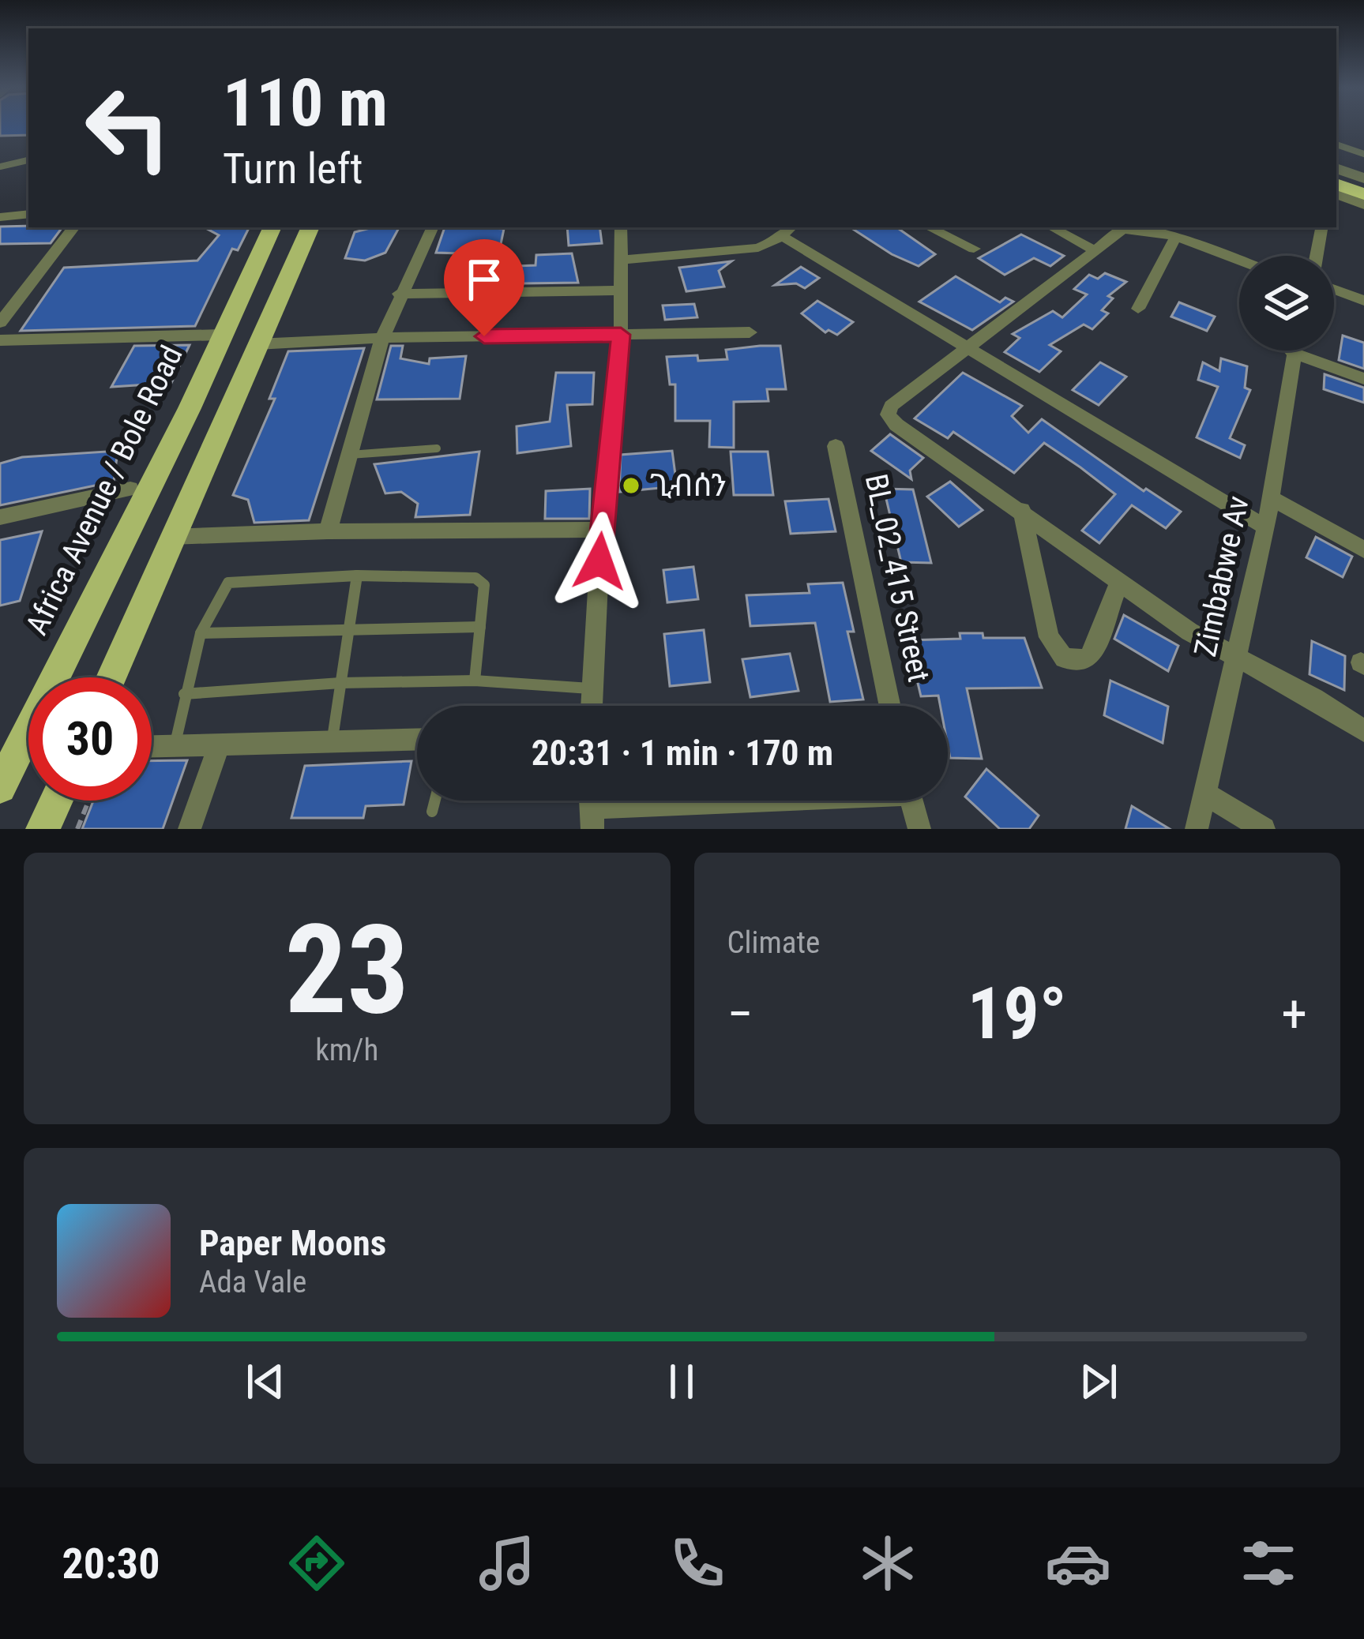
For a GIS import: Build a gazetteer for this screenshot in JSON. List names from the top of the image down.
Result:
{
  "streets": {
    "main road": ["Africa Avenue / Bole Road"],
    "street": ["Zimbabwe Av", "BL_02_415 Street"]
  },
  "places": ["ጊብሰን"],
  "page": {
    "turn": ["110 m", "Turn left"],
    "limit": "30",
    "trip": "20:31 · 1 min · 170 m",
    "tile": [
      ["23", "km/h"],
      "Climate"
    ],
    "heat": ["−", "19°", "+"],
    "song": ["Paper Moons", "Ada Vale"],
    "tabs": "20:30"
  }
}
